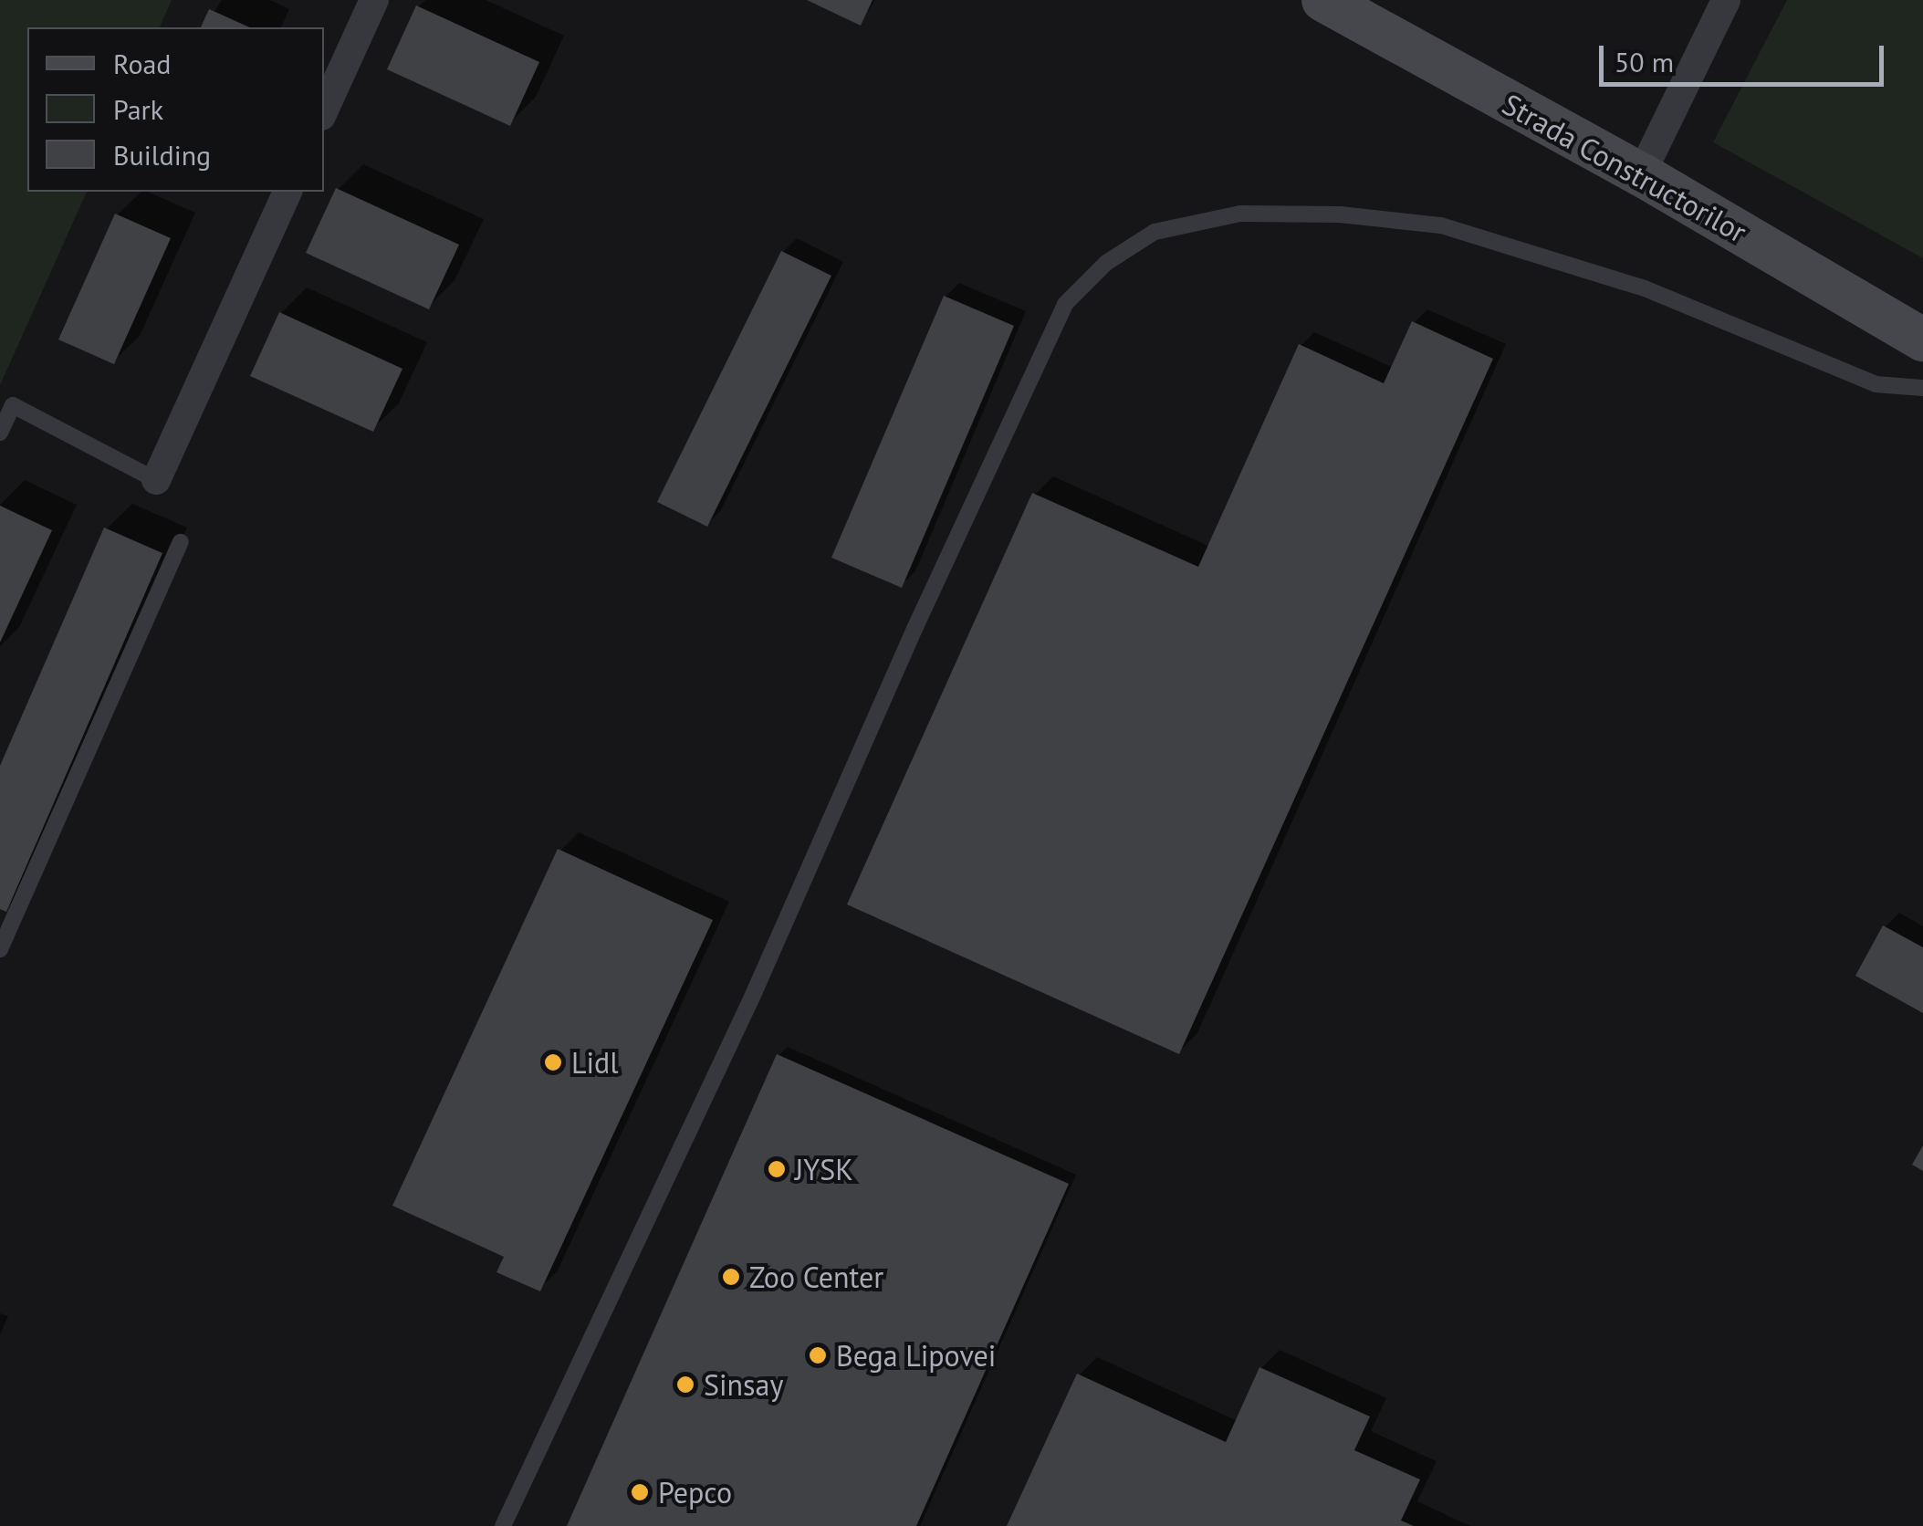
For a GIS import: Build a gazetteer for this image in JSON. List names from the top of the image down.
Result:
{
  "streets": {
    "main road": ["Strada Constructorilor"]
  },
  "places": [
    "Lidl",
    "JYSK",
    "Zoo Center",
    "Bega Lipovei",
    "Sinsay",
    "Pepco"
  ],
  "legend": ["Road", "Park", "Building"],
  "scale_bar": "50 m"
}
